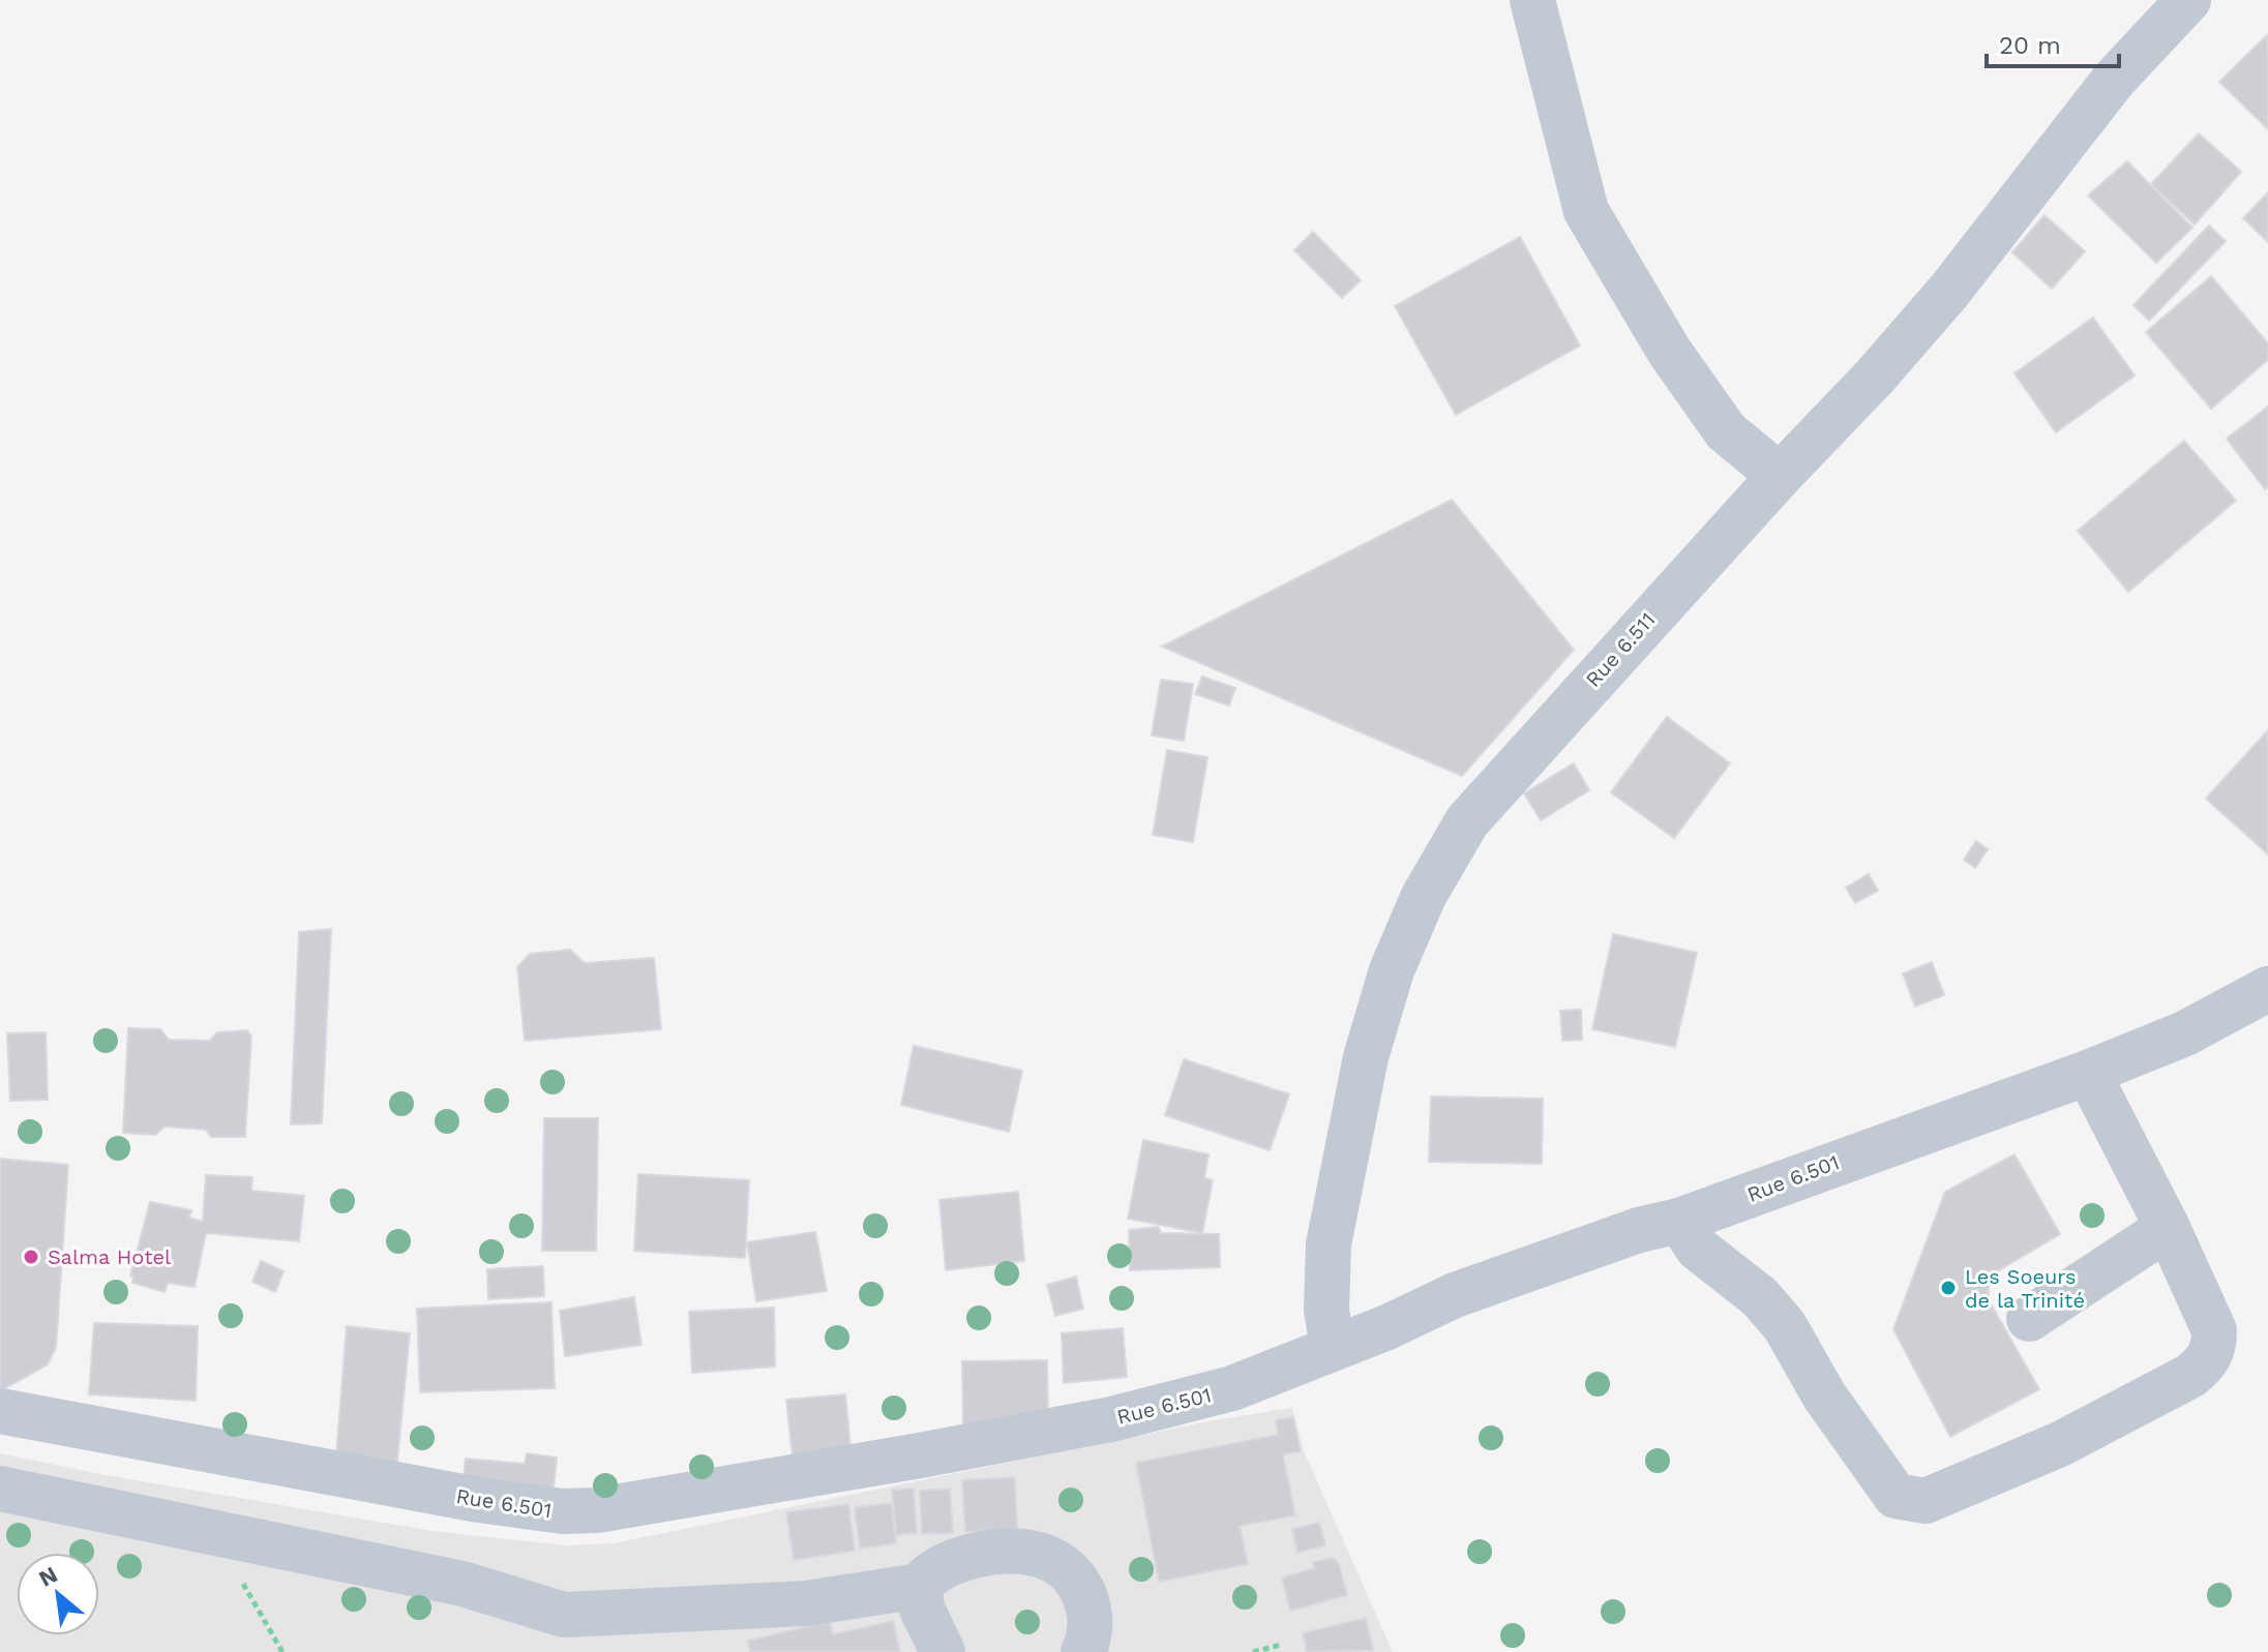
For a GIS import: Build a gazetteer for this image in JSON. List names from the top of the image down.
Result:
{
  "streets": {
    "street": ["Rue 6.511", "Rue 6.501"]
  },
  "crossings": [
    ["Rue 6.511", "Rue 6.501"]
  ],
  "places": ["Salma Hotel", "Les Soeurs de la Trinité"],
  "scale_bar": "20 m",
  "north": "top left"
}
